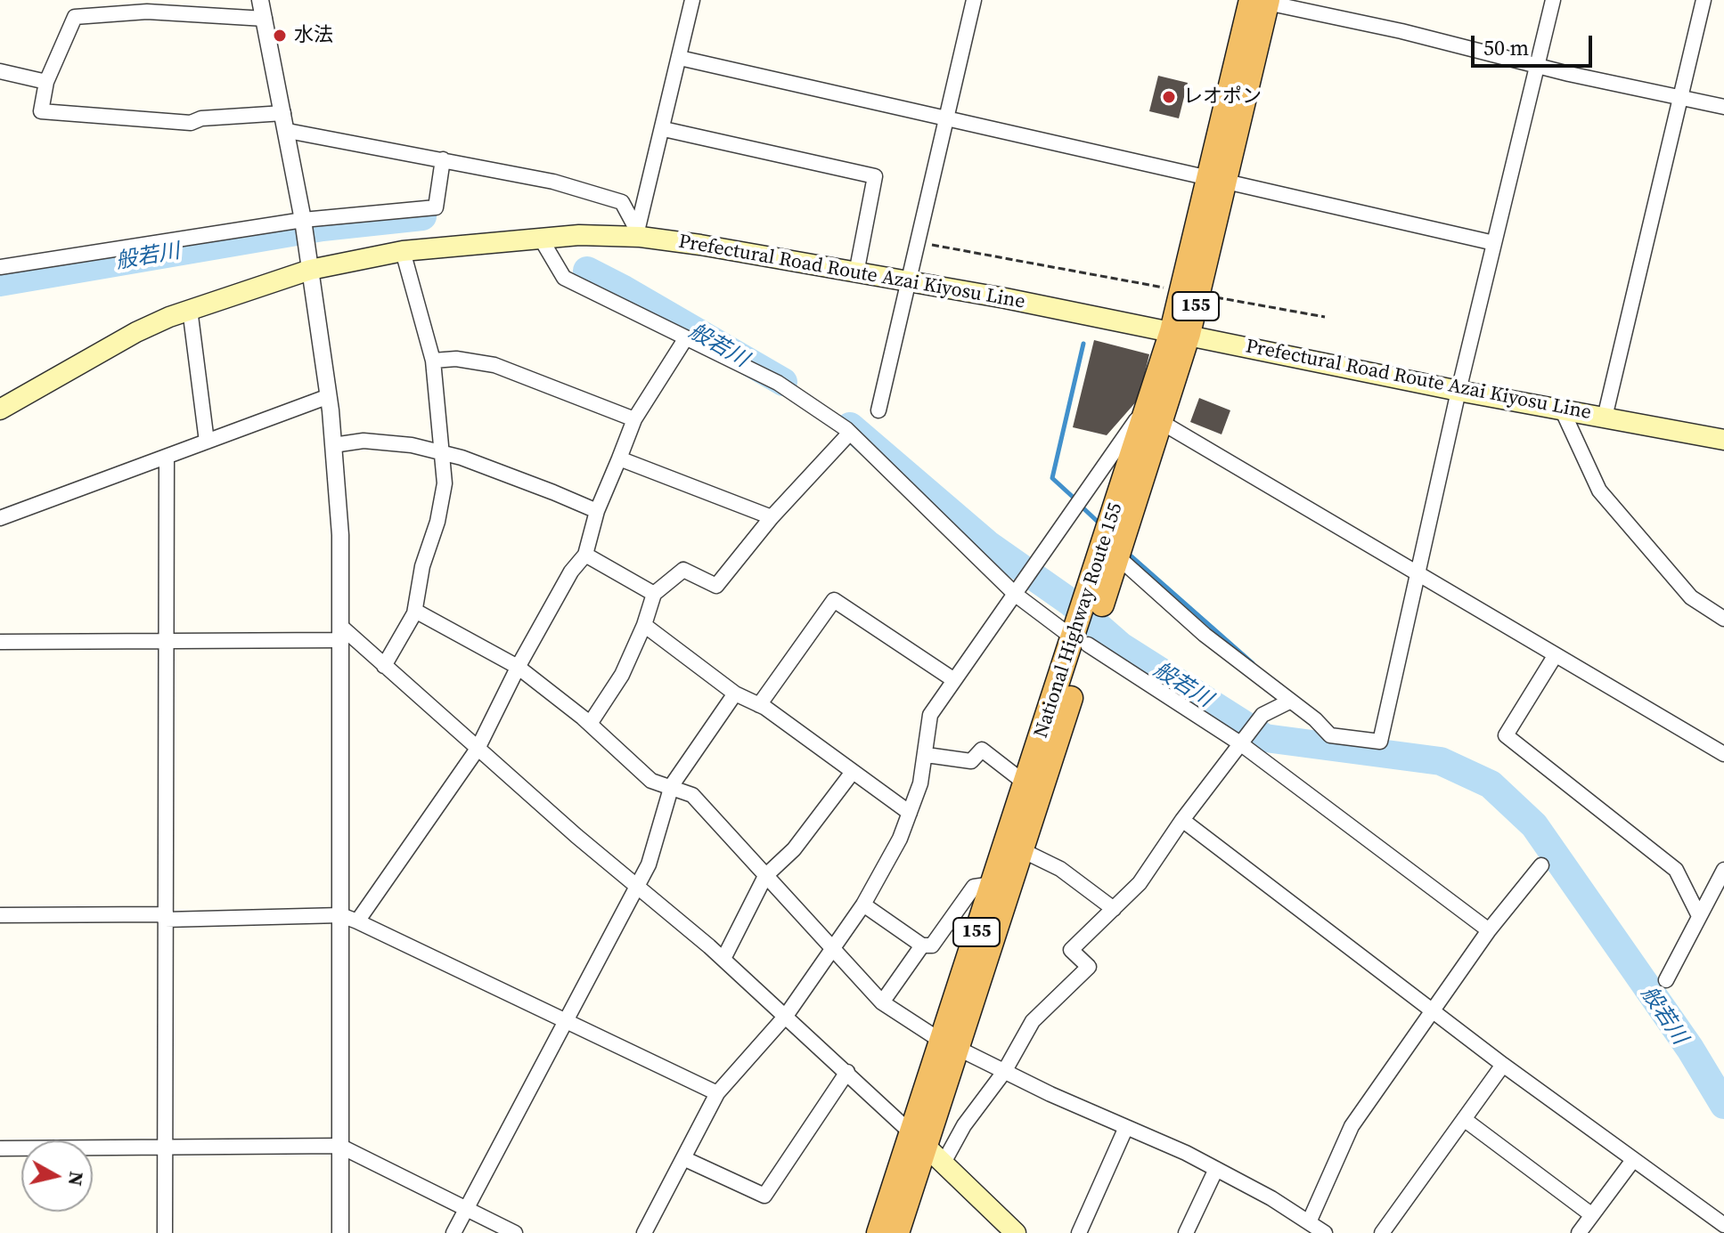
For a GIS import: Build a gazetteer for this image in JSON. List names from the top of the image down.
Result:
{
  "streets": {
    "highway": ["155", "National Highway Route 155"],
    "main road": ["Prefectural Road Route Azai Kiyosu Line"]
  },
  "crossings": [
    ["Prefectural Road Route Azai Kiyosu Line", "National Highway Route 155"]
  ],
  "water": ["般若川"],
  "places": ["水法", "レオポン"],
  "scale_bar": "50 m",
  "north": "right"
}
